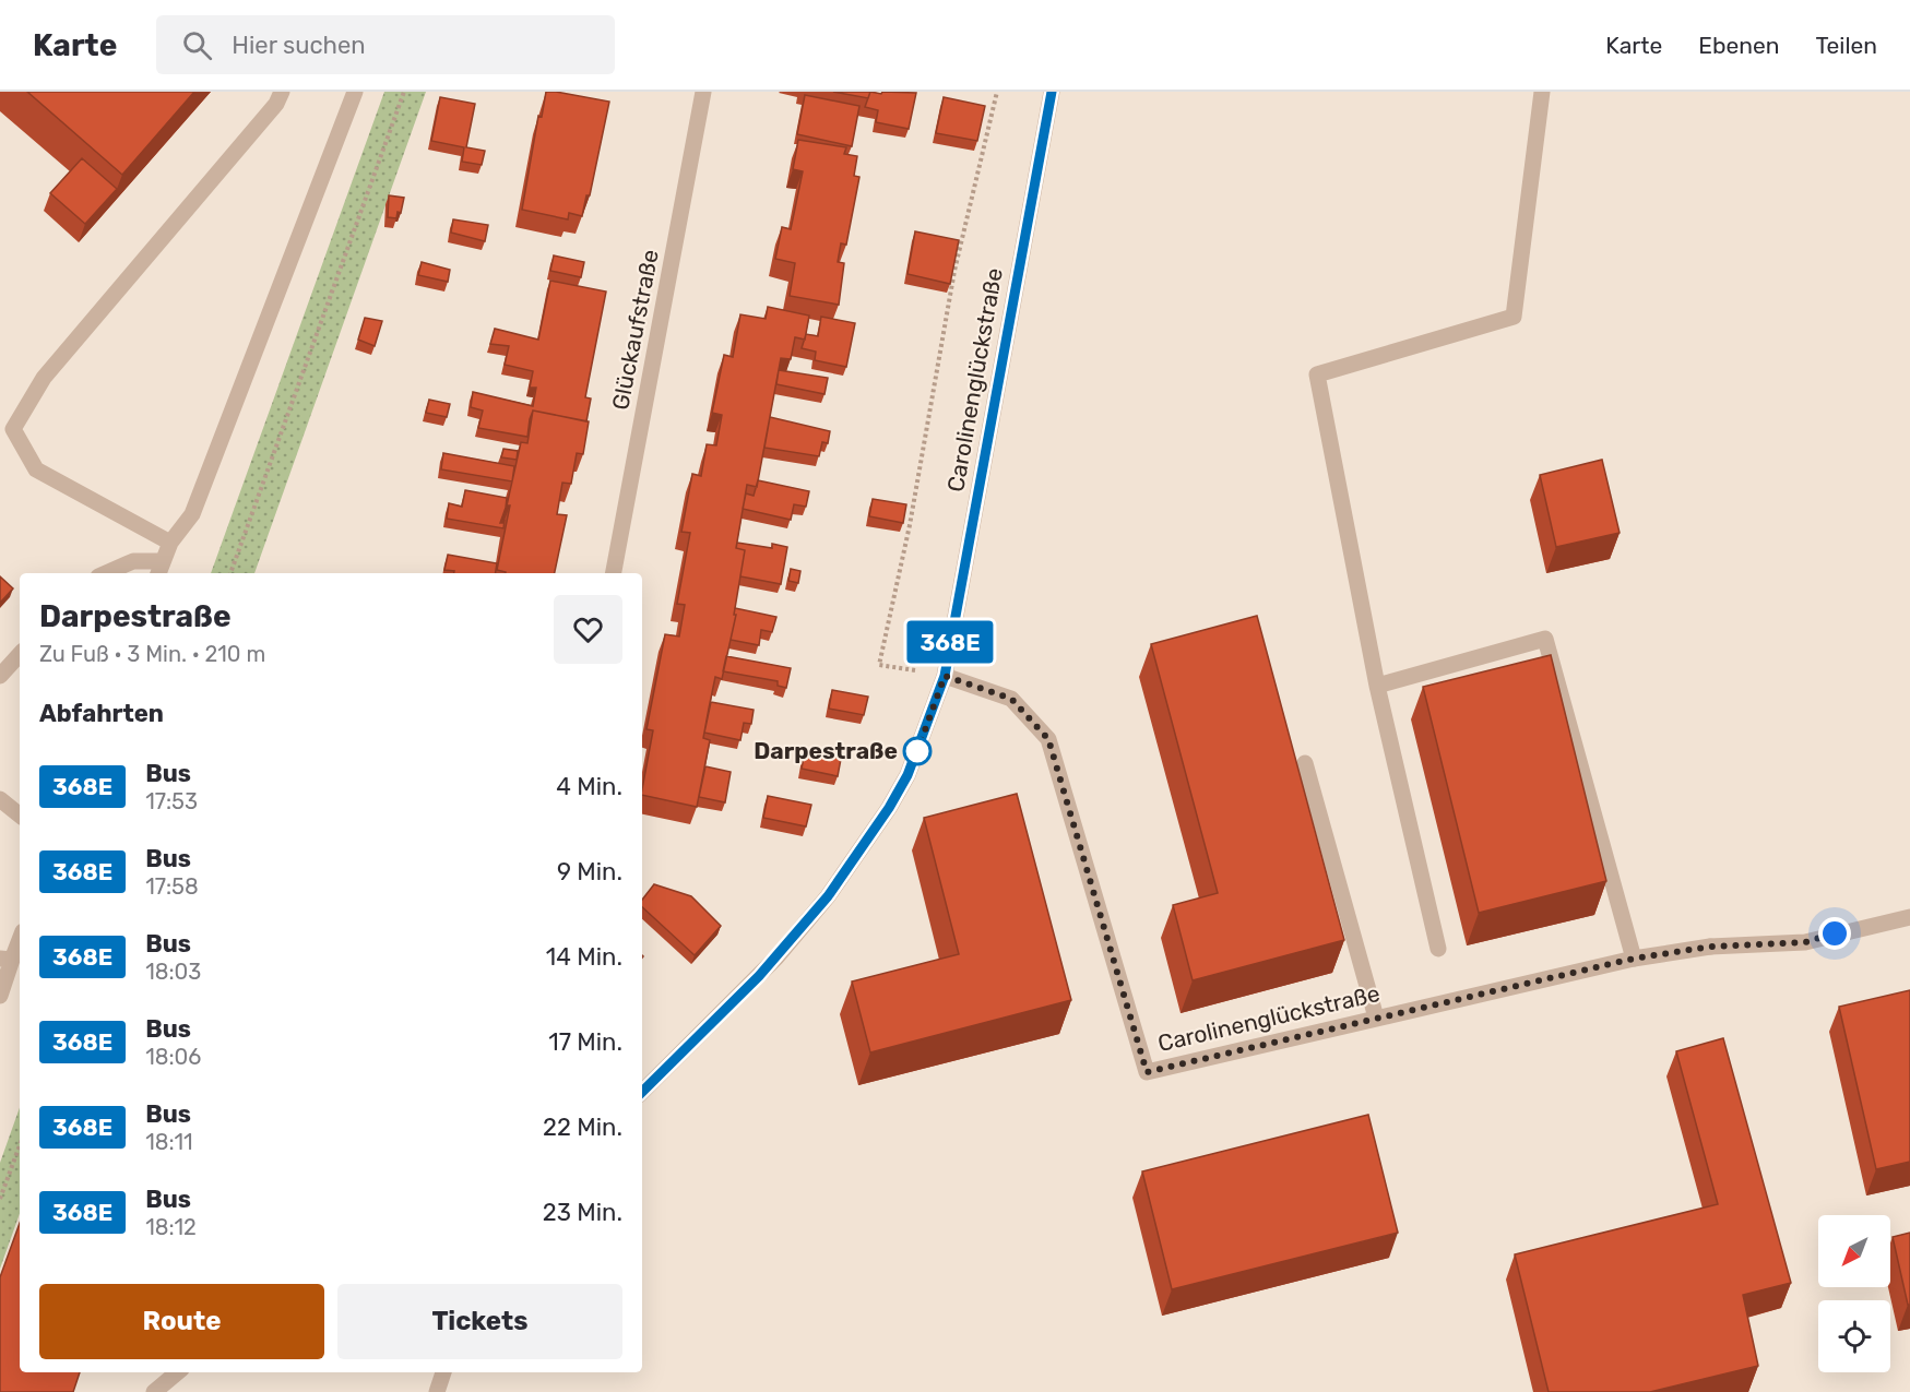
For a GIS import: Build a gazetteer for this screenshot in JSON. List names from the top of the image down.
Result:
{
  "streets": {
    "street": ["Glückaufstraße", "Carolinenglückstraße"]
  },
  "places": ["Darpestraße"],
  "lines": ["bus line 368E"],
  "north": "bottom left",
  "page": {
    "header": "Karte",
    "search": "Hier suchen",
    "nav": ["Karte", "Ebenen", "Teilen"],
    "on_map": "368E",
    "heading": [
      ["Darpestraße", "Zu Fuß · 3 Min. · 210 m"],
      "Abfahrten"
    ],
    "list": [
      {
        "mark": "368E",
        "name": "Bus",
        "note": "17:53",
        "value": "4 Min."
      },
      {
        "mark": "368E",
        "name": "Bus",
        "note": "17:58",
        "value": "9 Min."
      },
      {
        "mark": "368E",
        "name": "Bus",
        "note": "18:03",
        "value": "14 Min."
      },
      {
        "mark": "368E",
        "name": "Bus",
        "note": "18:06",
        "value": "17 Min."
      },
      {
        "mark": "368E",
        "name": "Bus",
        "note": "18:11",
        "value": "22 Min."
      },
      {
        "mark": "368E",
        "name": "Bus",
        "note": "18:12",
        "value": "23 Min."
      }
    ],
    "buttons": ["Route", "Tickets"]
  }
}
